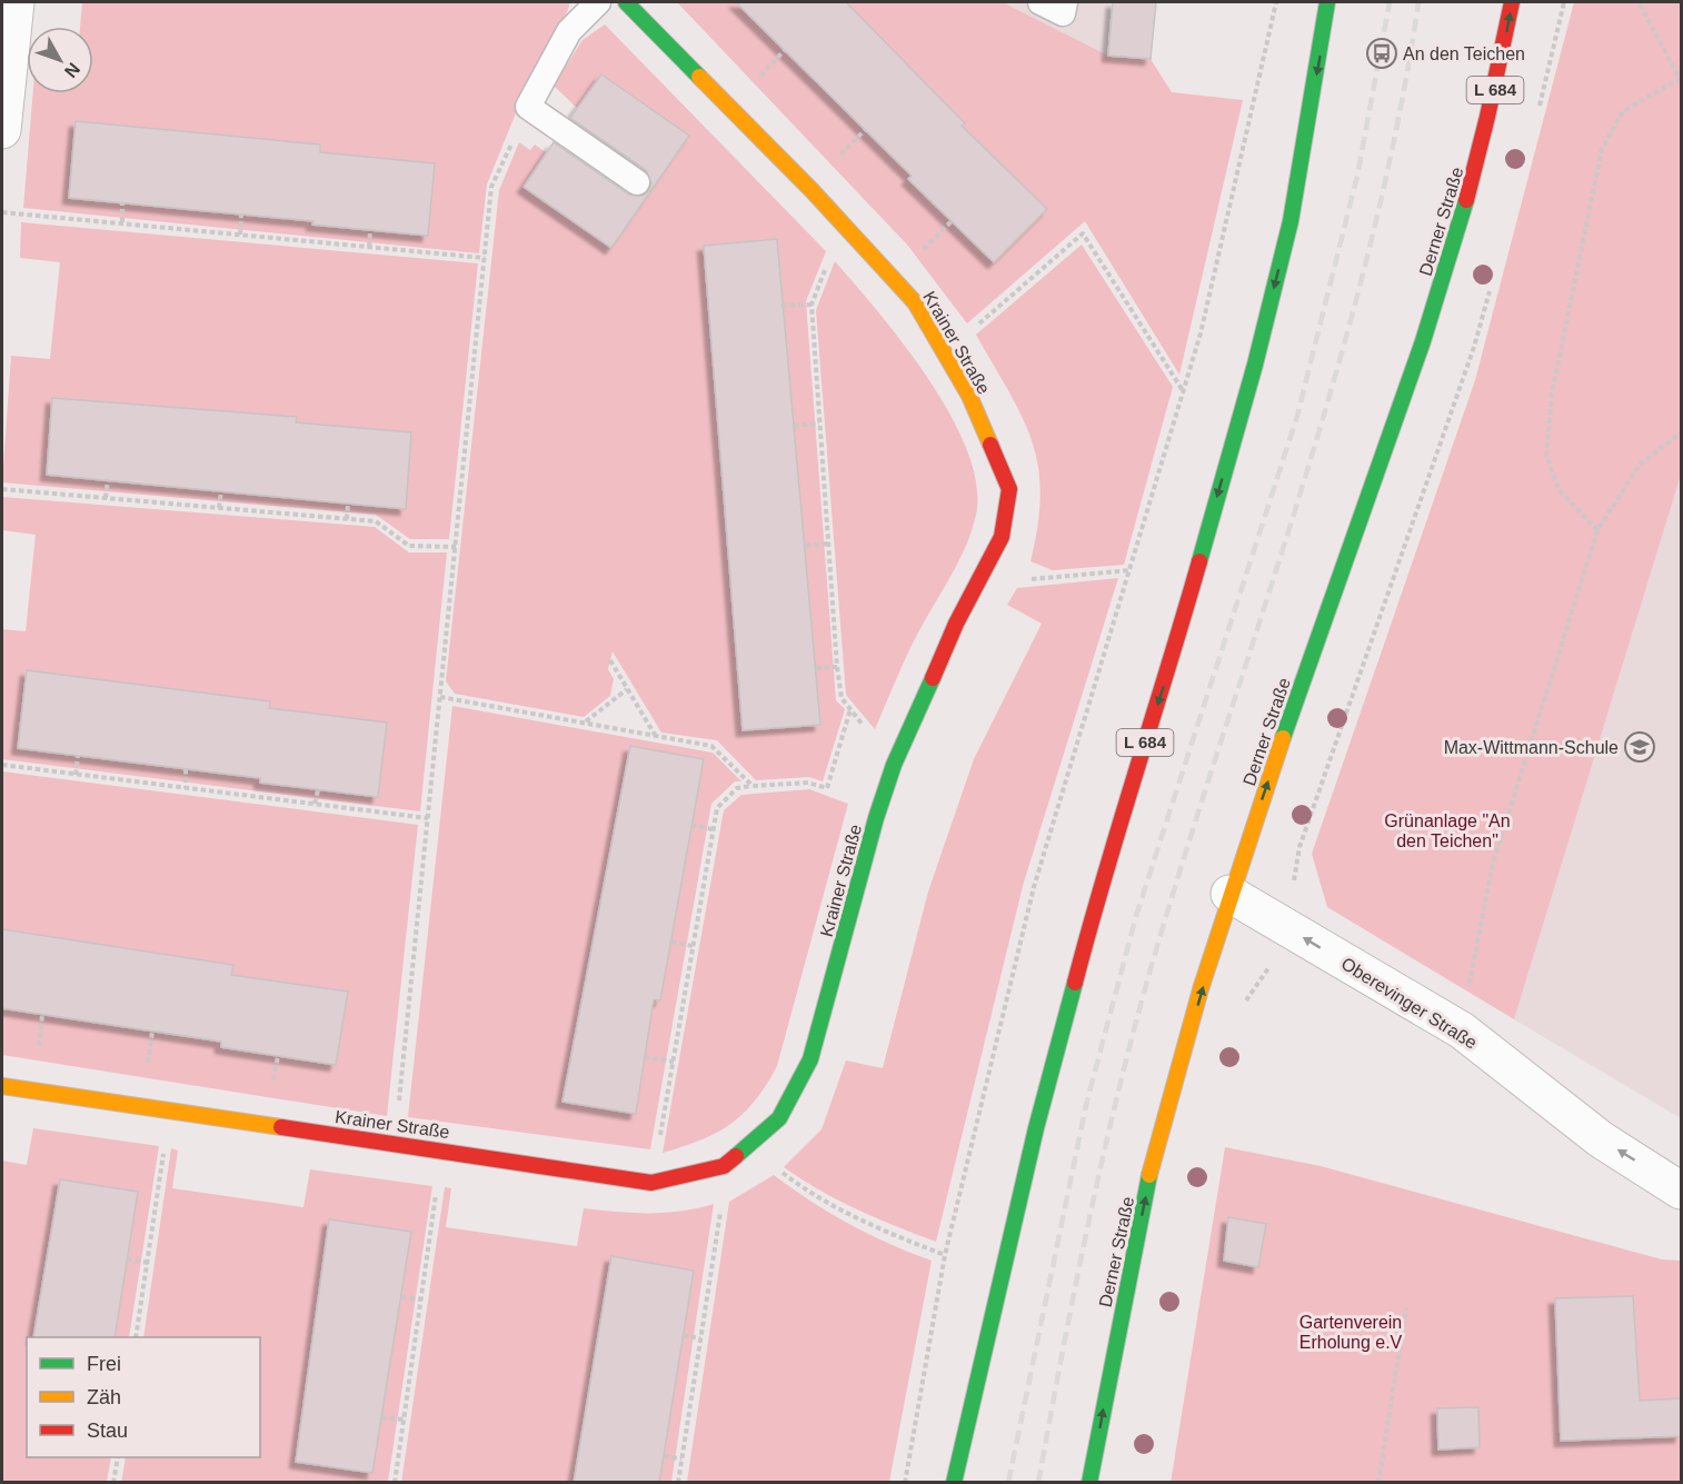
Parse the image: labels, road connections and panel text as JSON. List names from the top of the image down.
{
  "streets": {
    "main road": ["L 684", "Derner Straße", "Krainer Straße"],
    "street": ["Oberevinger Straße"]
  },
  "crossings": [
    ["Derner Straße", "Oberevinger Straße"]
  ],
  "one_way": ["Oberevinger Straße"],
  "parks": ["Grünanlage \"An den Teichen\"", "Gartenverein Erholung e.V"],
  "places": {
    "bus stop": ["An den Teichen"],
    "school or university": ["Max-Wittmann-Schule"]
  },
  "legend": ["Frei", "Zäh", "Stau"],
  "north": "bottom right"
}
